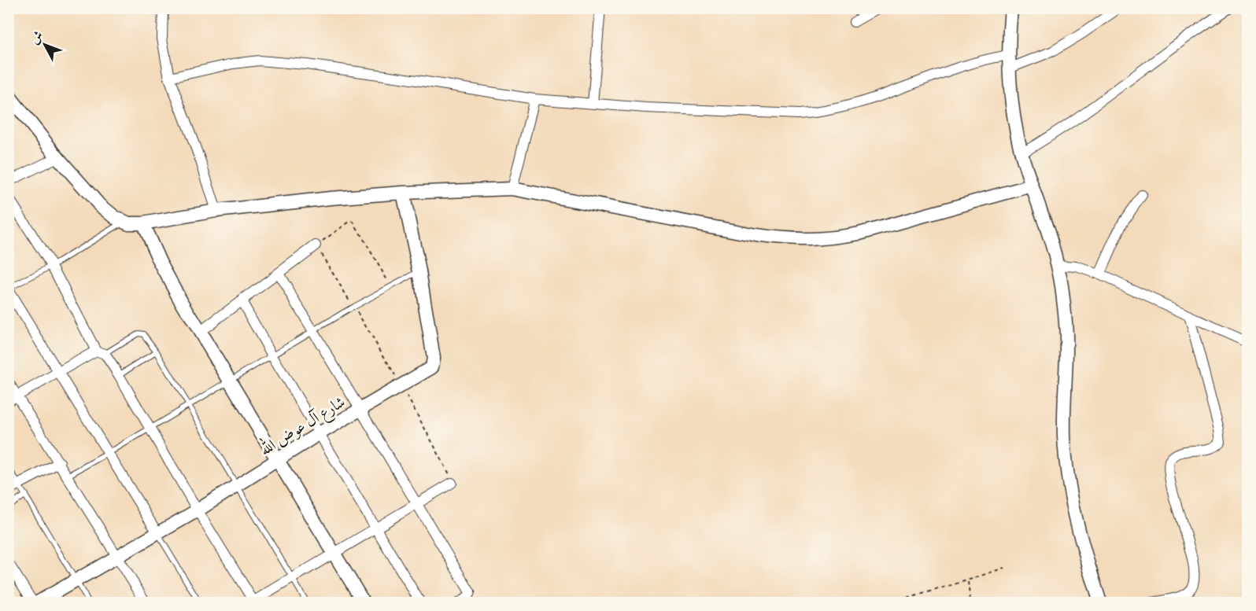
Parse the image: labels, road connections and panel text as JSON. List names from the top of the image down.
{
  "streets": {
    "street": ["شارع آل عوض الله"]
  },
  "north": "top left"
}
